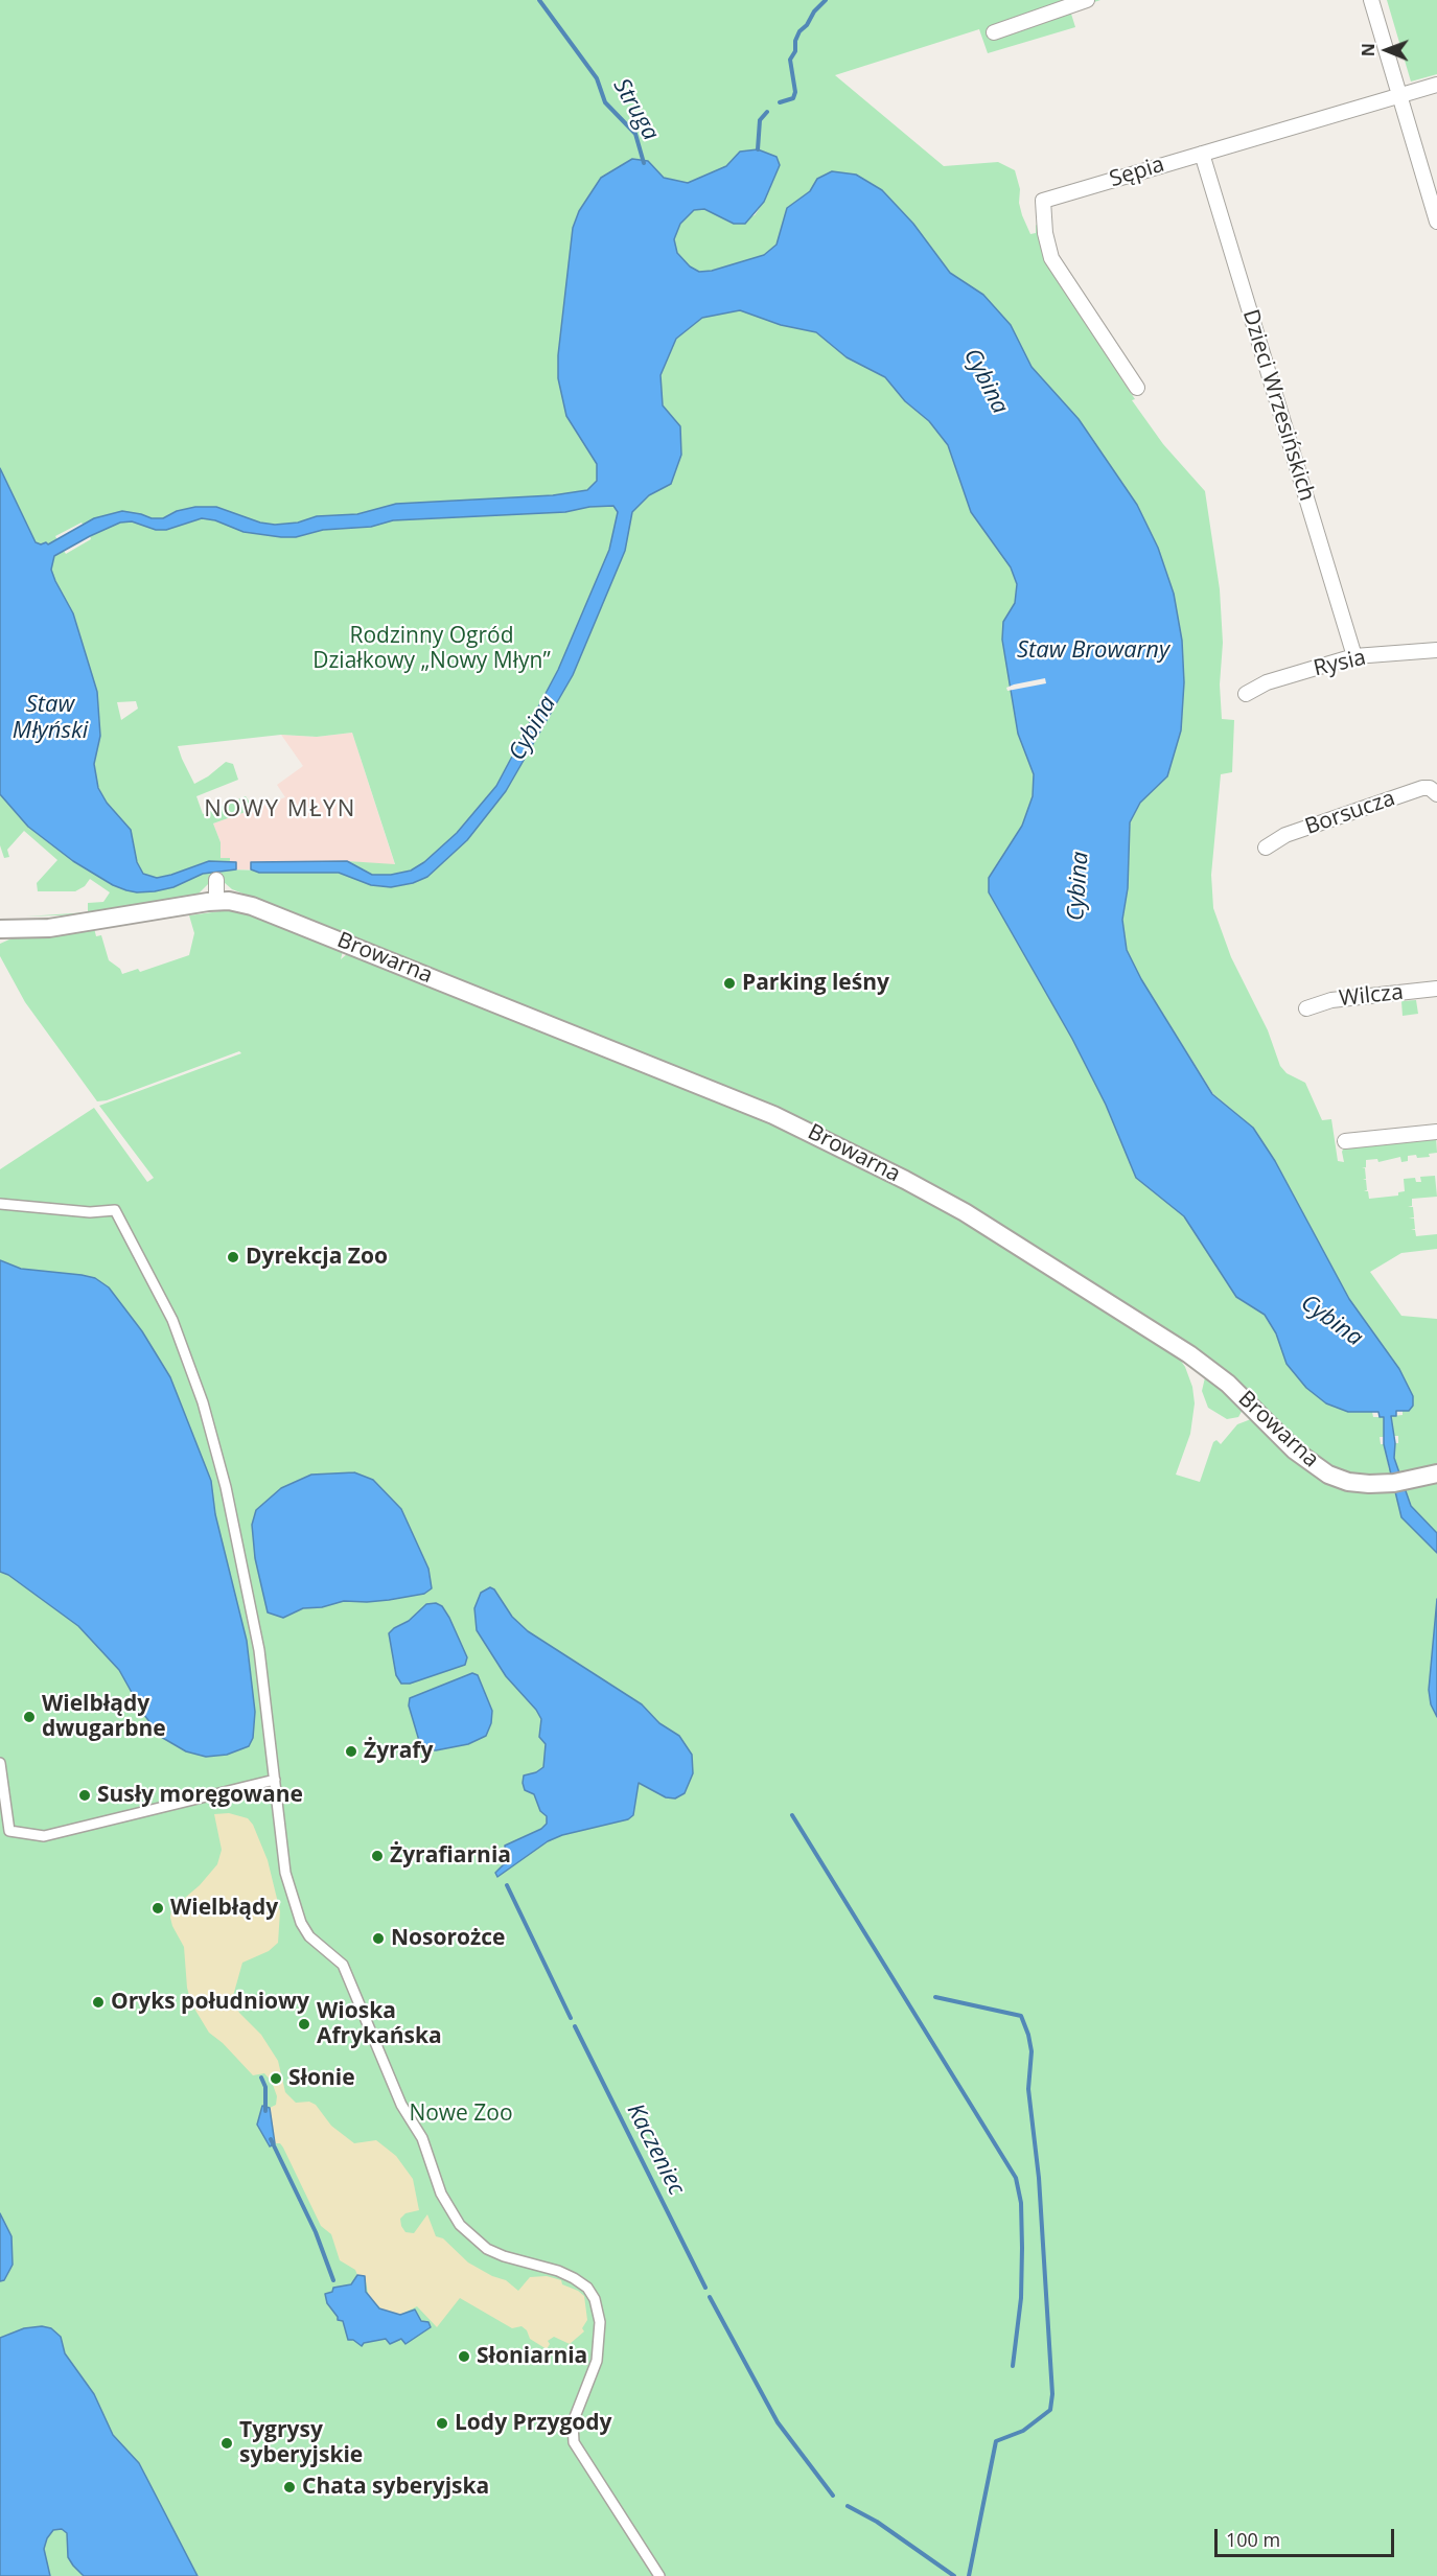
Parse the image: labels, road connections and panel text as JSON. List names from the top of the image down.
{
  "streets": {
    "street": [
      "Sępia",
      "Dzieci Wrzesińskich",
      "Rysia",
      "Borsucza",
      "Browarna",
      "Wilcza"
    ]
  },
  "crossings": [
    ["Sępia", "Dzieci Wrzesińskich"],
    ["Dzieci Wrzesińskich", "Rysia"]
  ],
  "districts": ["NOWY MŁYN"],
  "water": [
    "Struga",
    "Cybina",
    "Staw Browarny",
    "Staw Młyński",
    "Kaczeniec"
  ],
  "parks": ["Rodzinny Ogród Działkowy „Nowy Młyn”", "Nowe Zoo"],
  "places": [
    "Parking leśny",
    "Dyrekcja Zoo",
    "Wielbłądy dwugarbne",
    "Żyrafy",
    "Susły moręgowane",
    "Żyrafiarnia",
    "Wielbłądy",
    "Nosorożce",
    "Oryks południowy",
    "Wioska Afrykańska",
    "Słonie",
    "Słoniarnia",
    "Lody Przygody",
    "Tygrysy syberyjskie",
    "Chata syberyjska"
  ],
  "scale_bar": "100 m",
  "north": "left"
}
